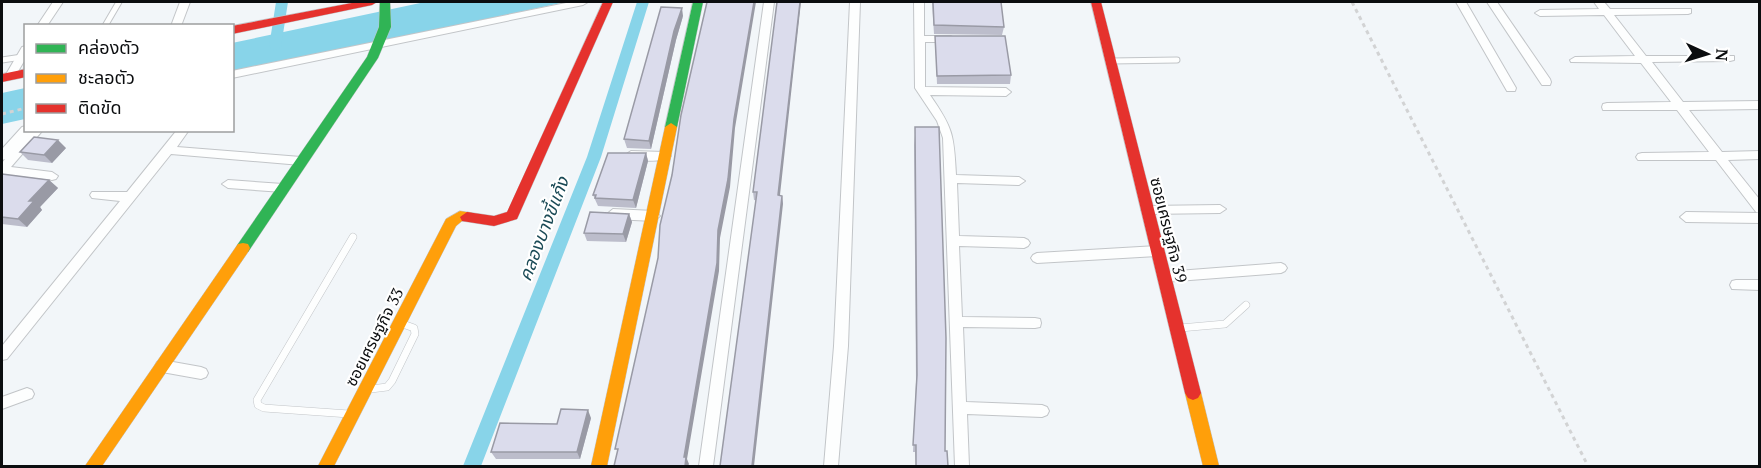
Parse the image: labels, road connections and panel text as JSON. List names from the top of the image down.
{
  "streets": {
    "street": ["ซอยเศรษฐกิจ 39", "ซอยเศรษฐกิจ 33"]
  },
  "water": ["คลองบางขี้แก้ง"],
  "legend": ["คล่องตัว", "ชะลอตัว", "ติดขัด"],
  "north": "right"
}
